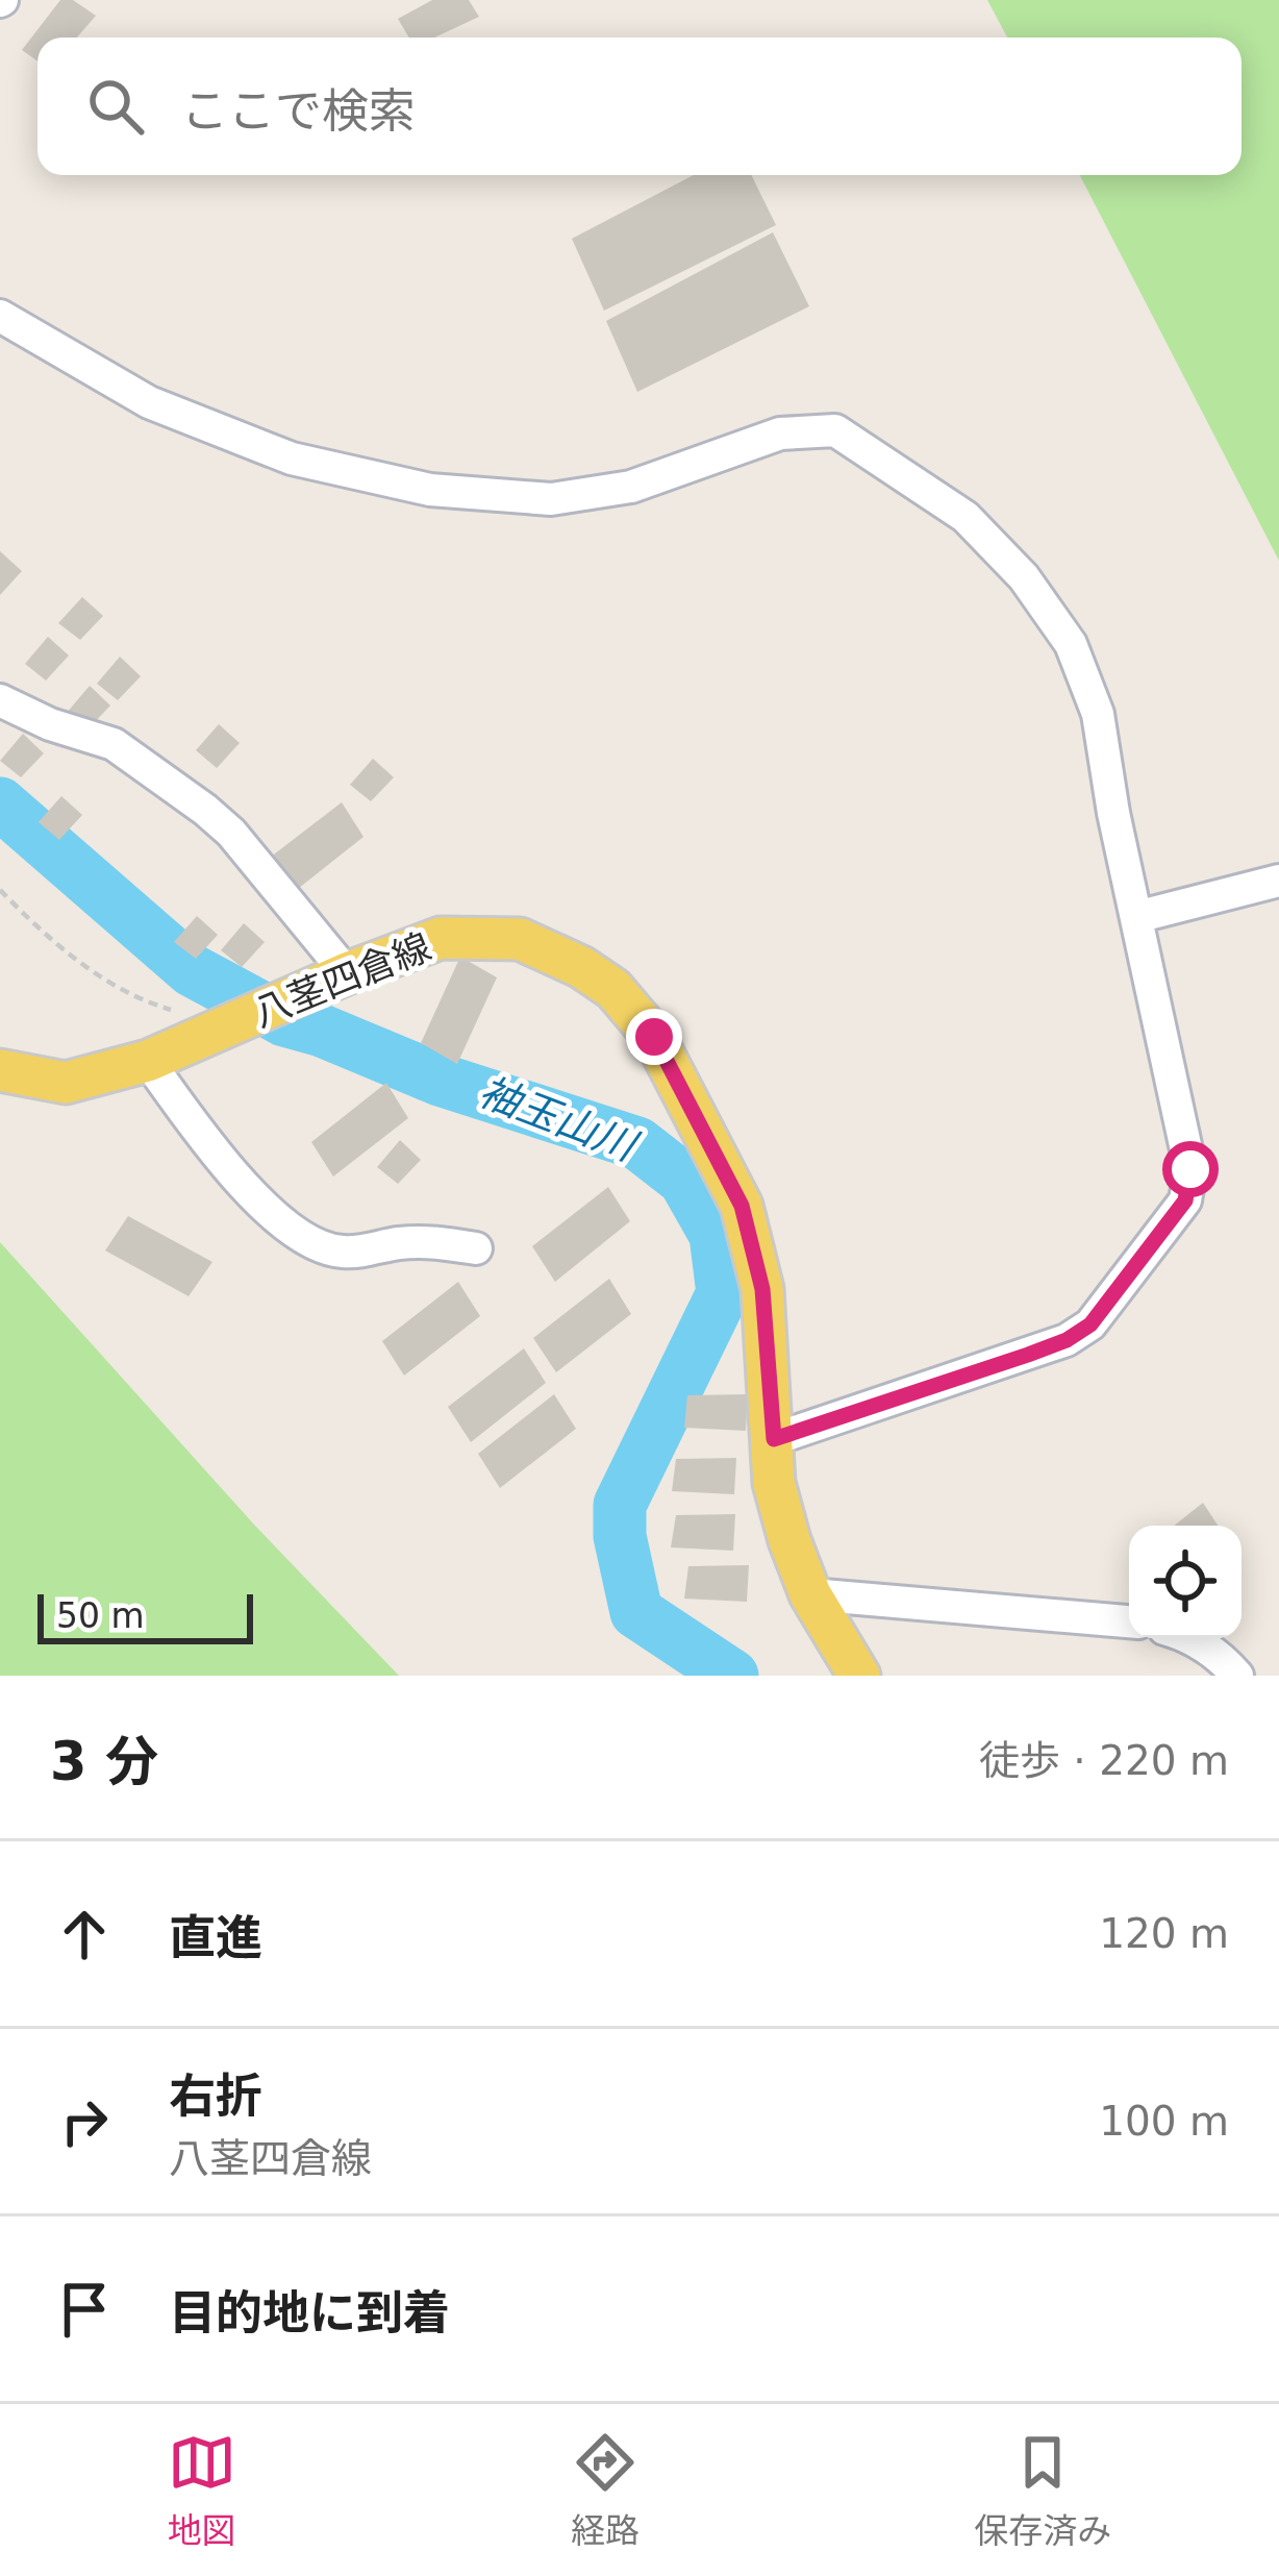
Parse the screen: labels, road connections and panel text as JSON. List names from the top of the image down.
{
  "streets": {
    "main road": ["八茎四倉線"]
  },
  "water": ["袖玉山川"],
  "scale_bar": "50 m",
  "page": {
    "search": "ここで検索",
    "scale": "50 m",
    "heading": ["3 分", "徒歩 · 220 m"],
    "list": [
      ["直進", "120 m"],
      ["右折", "八茎四倉線", "100 m"],
      "目的地に到着"
    ],
    "nav": ["地図", "経路", "保存済み"]
  }
}
